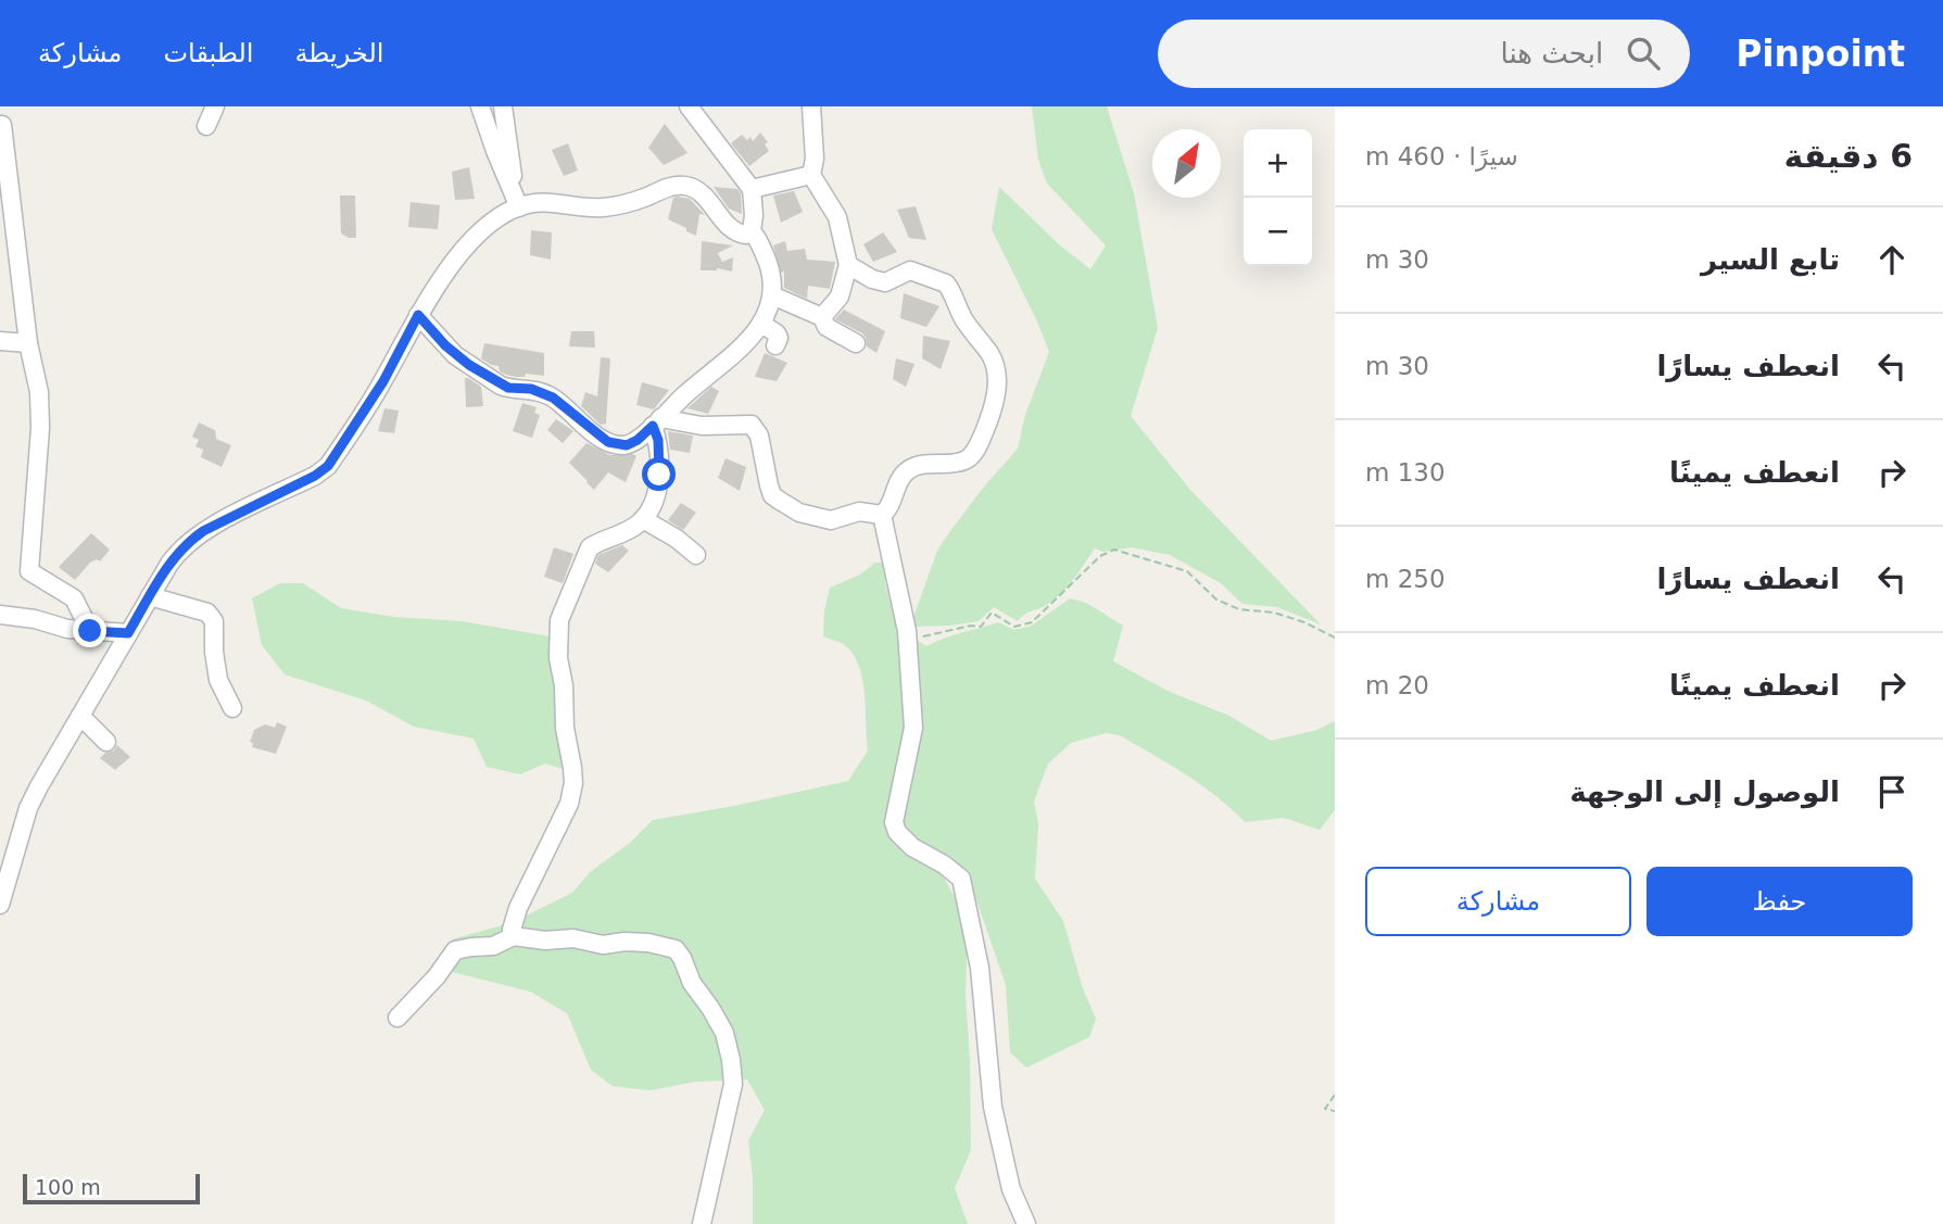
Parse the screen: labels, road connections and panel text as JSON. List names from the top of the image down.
{
  "scale_bar": "100 m",
  "north": "top right",
  "page": {
    "header": "Pinpoint",
    "search": "ابحث هنا",
    "nav": ["الخريطة", "الطبقات", "مشاركة"],
    "heading": ["6 دقيقة", "سيرًا · 460 m"],
    "map_buttons": ["+", "−"],
    "list": [
      ["تابع السير", "30 m"],
      ["انعطف يسارًا", "30 m"],
      ["انعطف يمينًا", "130 m"],
      ["انعطف يسارًا", "250 m"],
      ["انعطف يمينًا", "20 m"],
      "الوصول إلى الوجهة"
    ],
    "buttons": ["حفظ", "مشاركة"],
    "scale": "100 m"
  }
}
